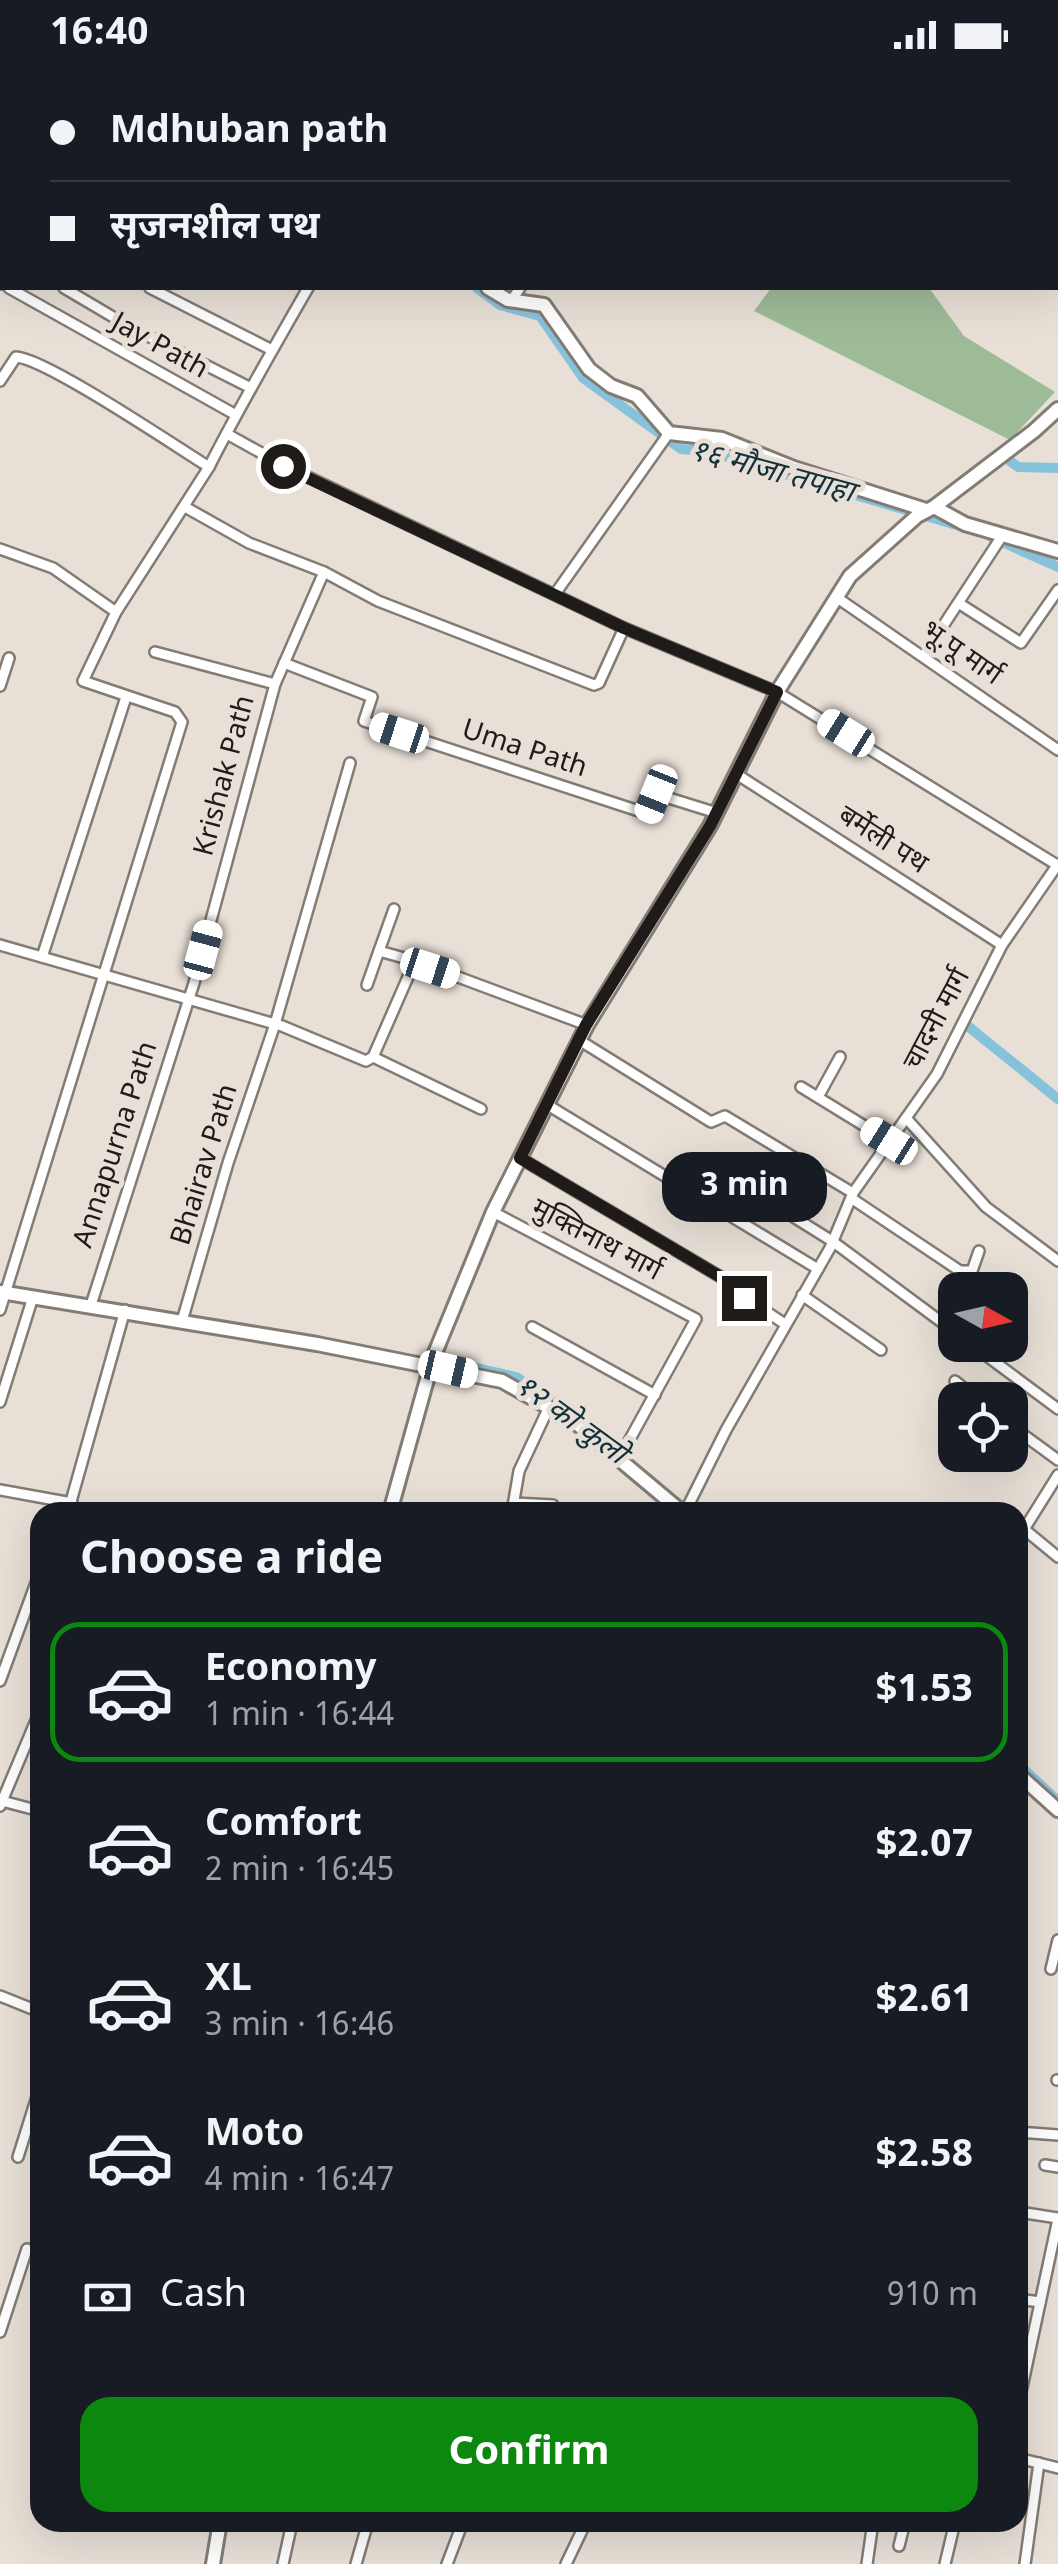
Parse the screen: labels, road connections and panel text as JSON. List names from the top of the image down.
{
  "streets": {
    "street": [
      "Jay Path",
      "भू.पू मार्ग",
      "Uma Path",
      "Krishak Path",
      "बर्मेली पथ",
      "चादनी मार्ग",
      "Annapurna Path",
      "Bhairav Path",
      "मुक्तिनाथ मार्ग"
    ]
  },
  "crossings": [
    ["Uma Path", "Krishak Path"],
    ["Krishak Path", "Annapurna Path"],
    ["बर्मेली पथ", "चादनी मार्ग"]
  ],
  "water": ["१६ मौजा तपाहा", "१२ को कुलो"],
  "north": "right",
  "page": {
    "status": "16:40",
    "banner": ["Mdhuban path", "सृजनशील पथ"],
    "bubble": "3 min",
    "heading": "Choose a ride",
    "list": [
      {
        "name": "Economy",
        "note": "1 min · 16:44",
        "value": "$1.53"
      },
      {
        "name": "Comfort",
        "note": "2 min · 16:45",
        "value": "$2.07"
      },
      {
        "name": "XL",
        "note": "3 min · 16:46",
        "value": "$2.61"
      },
      {
        "name": "Moto",
        "note": "4 min · 16:47",
        "value": "$2.58"
      }
    ],
    "pay": ["Cash", "910 m"],
    "buttons": "Confirm"
  }
}
